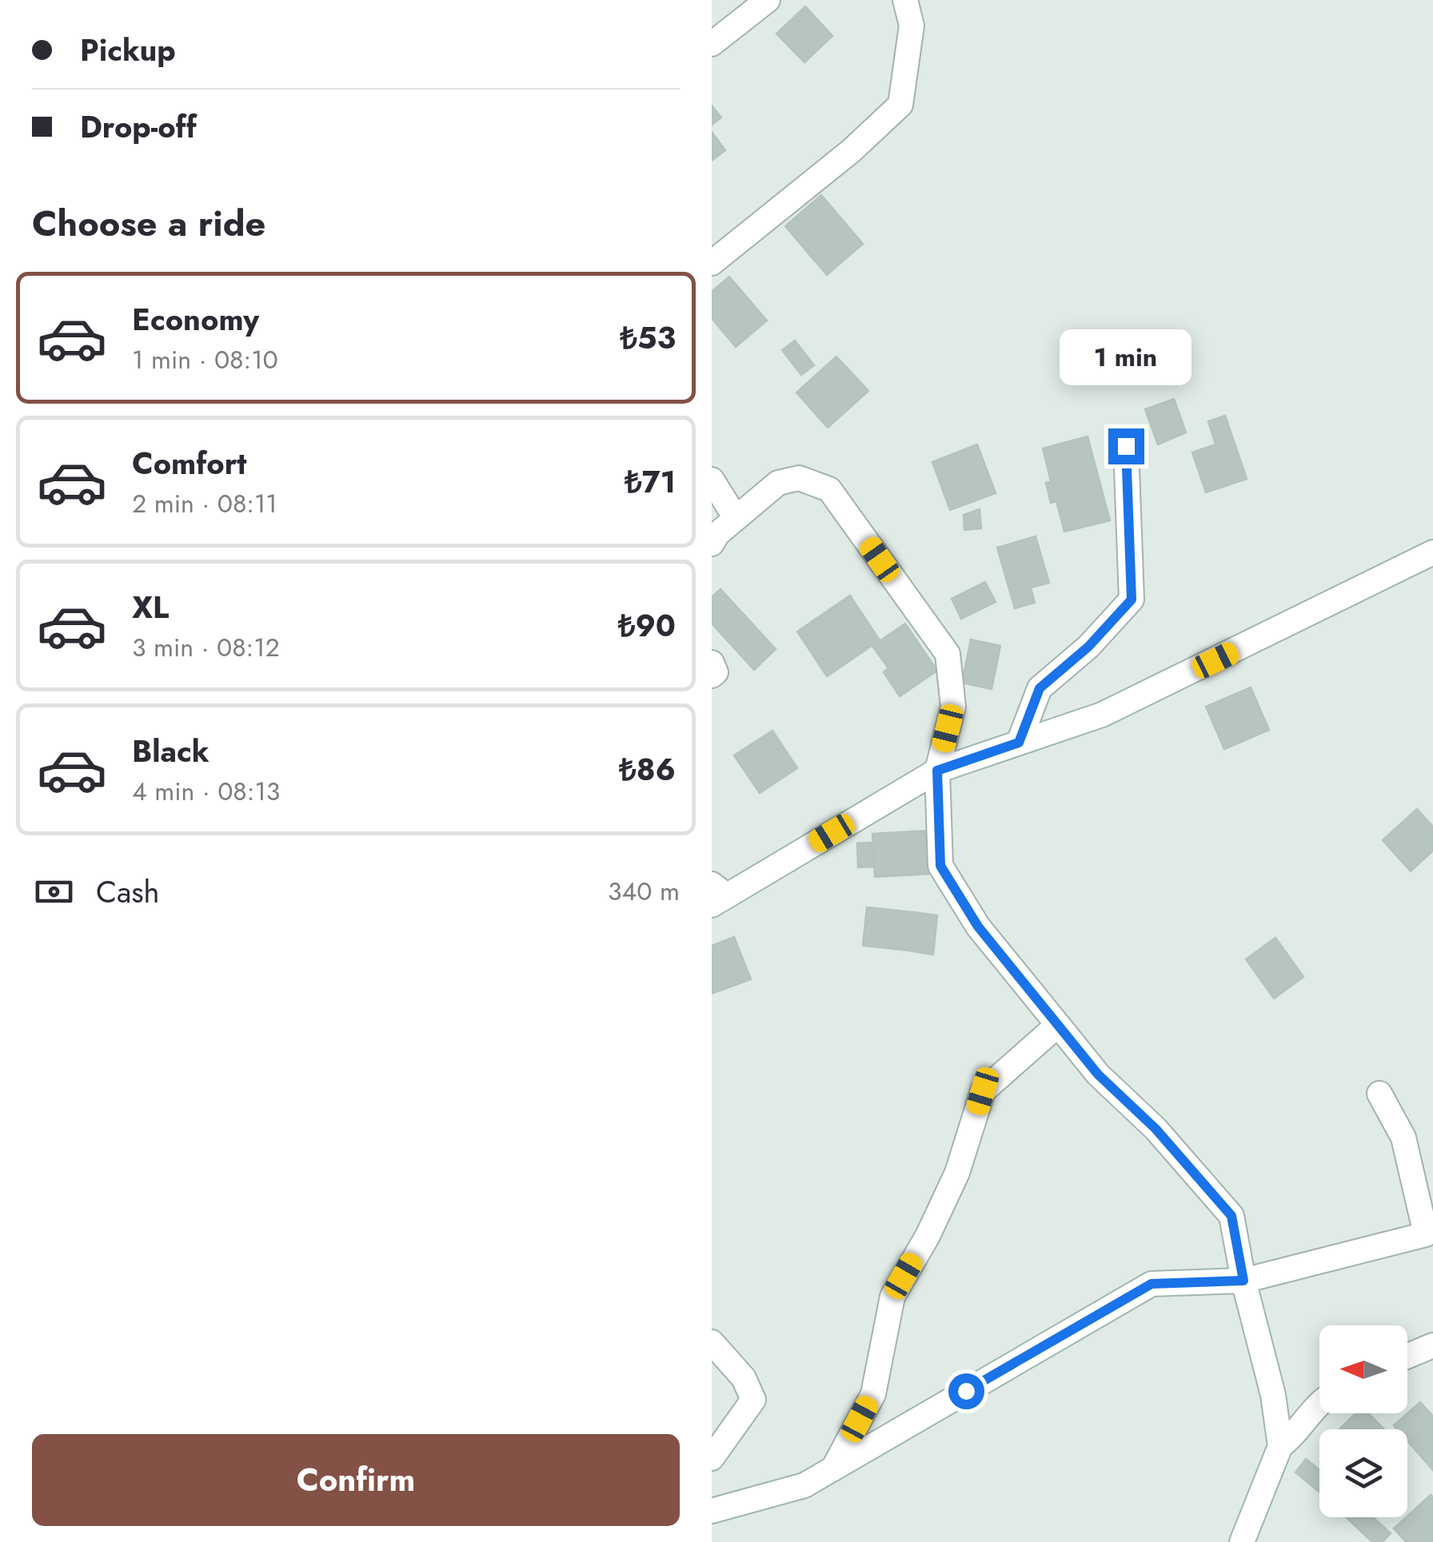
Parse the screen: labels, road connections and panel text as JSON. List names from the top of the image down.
{
  "north": "left",
  "page": {
    "banner": ["Pickup", "Drop-off"],
    "heading": "Choose a ride",
    "list": [
      {
        "name": "Economy",
        "note": "1 min · 08:10",
        "value": "₺53"
      },
      {
        "name": "Comfort",
        "note": "2 min · 08:11",
        "value": "₺71"
      },
      {
        "name": "XL",
        "note": "3 min · 08:12",
        "value": "₺90"
      },
      {
        "name": "Black",
        "note": "4 min · 08:13",
        "value": "₺86"
      }
    ],
    "bubble": "1 min",
    "pay": ["Cash", "340 m"],
    "buttons": "Confirm"
  }
}
